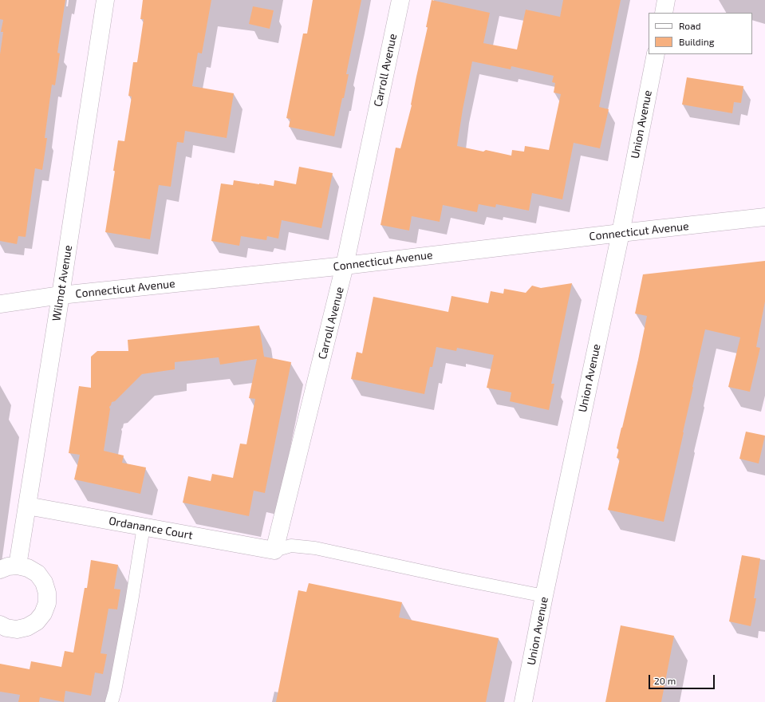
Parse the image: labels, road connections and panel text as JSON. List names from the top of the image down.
{
  "streets": {
    "street": [
      "Carroll Avenue",
      "Union Avenue",
      "Connecticut Avenue",
      "Wilmot Avenue",
      "Ordanance Court"
    ]
  },
  "crossings": [
    ["Carroll Avenue", "Connecticut Avenue"],
    ["Carroll Avenue", "Ordanance Court"],
    ["Union Avenue", "Connecticut Avenue"],
    ["Connecticut Avenue", "Wilmot Avenue"],
    ["Wilmot Avenue", "Ordanance Court"]
  ],
  "legend": ["Road", "Building"],
  "scale_bar": "20 m"
}
